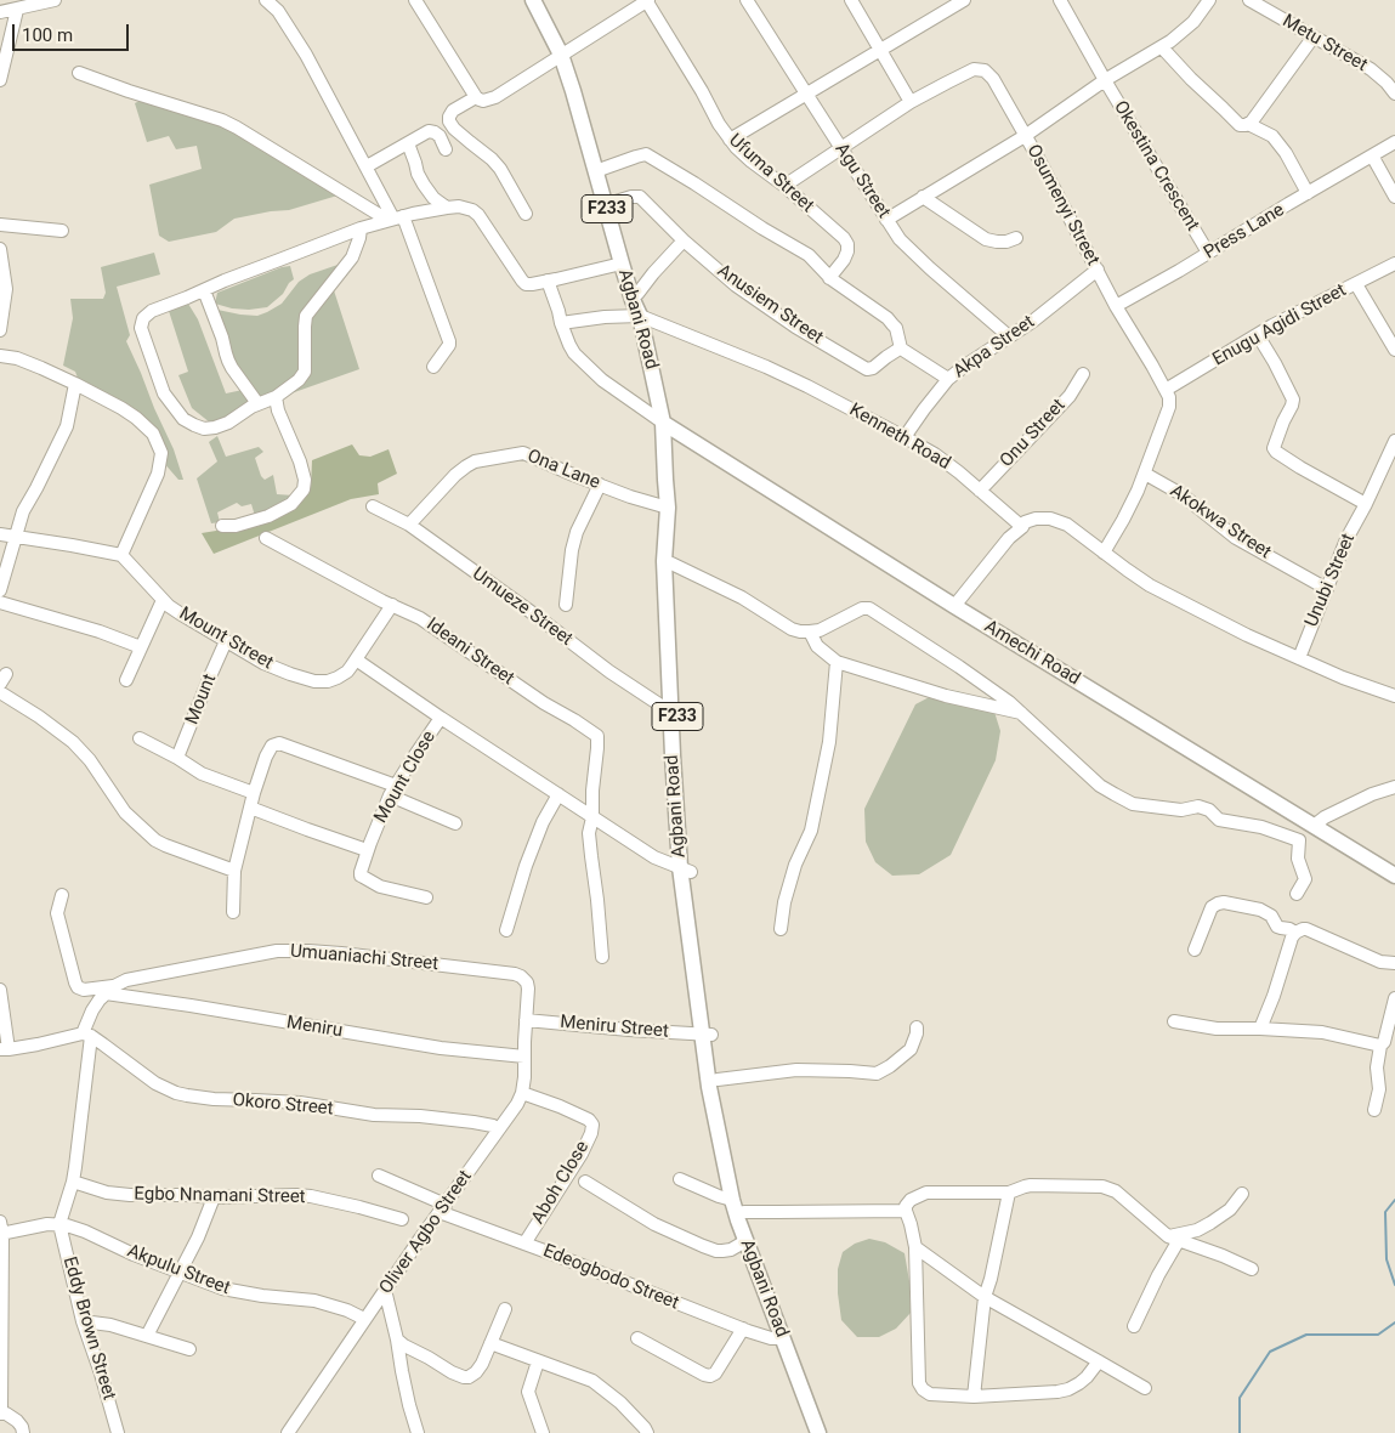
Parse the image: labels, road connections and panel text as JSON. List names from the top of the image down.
{
  "streets": {
    "main road": ["F233", "Agbani Road", "Amechi Road"],
    "street": [
      "Metu Street",
      "Okestina Crescent",
      "Ufuma Street",
      "Agu Street",
      "Osumenyi Street",
      "Press Lane",
      "Anusiem Street",
      "Enugu Agidi Street",
      "Akpa Street",
      "Onu Street",
      "Kenneth Road",
      "Ona Lane",
      "Akokwa Street",
      "Unubi Street",
      "Umueze Street",
      "Mount Street",
      "Ideani Street",
      "Mount",
      "Mount Close",
      "Umuaniachi Street",
      "Meniru",
      "Meniru Street",
      "Okoro Street",
      "Aboh Close",
      "Egbo Nnamani Street",
      "Oliver Agbo Street",
      "Akpulu Street",
      "Edeogbodo Street",
      "Eddy Brown Street"
    ]
  },
  "crossings": [
    ["Okestina Crescent", "Press Lane"],
    ["Ufuma Street", "Osumenyi Street"],
    ["Agu Street", "Osumenyi Street"],
    ["Agu Street", "Akpa Street"],
    ["Osumenyi Street", "Press Lane"],
    ["Osumenyi Street", "Enugu Agidi Street"],
    ["Osumenyi Street", "Akpa Street"],
    ["Anusiem Street", "Agbani Road"],
    ["Agbani Road", "Kenneth Road"],
    ["Agbani Road", "Ona Lane"],
    ["Agbani Road", "Umueze Street"],
    ["Agbani Road", "Amechi Road"],
    ["Agbani Road", "Meniru Street"],
    ["Agbani Road", "Edeogbodo Street"],
    ["Akpa Street", "Kenneth Road"],
    ["Onu Street", "Kenneth Road"],
    ["Ona Lane", "Umueze Street"],
    ["Akokwa Street", "Unubi Street"],
    ["Mount Street", "Ideani Street"],
    ["Mount Street", "Mount"],
    ["Umuaniachi Street", "Meniru"],
    ["Umuaniachi Street", "Meniru Street"],
    ["Umuaniachi Street", "Oliver Agbo Street"],
    ["Meniru", "Oliver Agbo Street"],
    ["Meniru Street", "Oliver Agbo Street"],
    ["Okoro Street", "Oliver Agbo Street"],
    ["Aboh Close", "Oliver Agbo Street"],
    ["Aboh Close", "Edeogbodo Street"],
    ["Oliver Agbo Street", "Akpulu Street"],
    ["Oliver Agbo Street", "Edeogbodo Street"],
    ["Akpulu Street", "Eddy Brown Street"]
  ],
  "scale_bar": "100 m"
}
